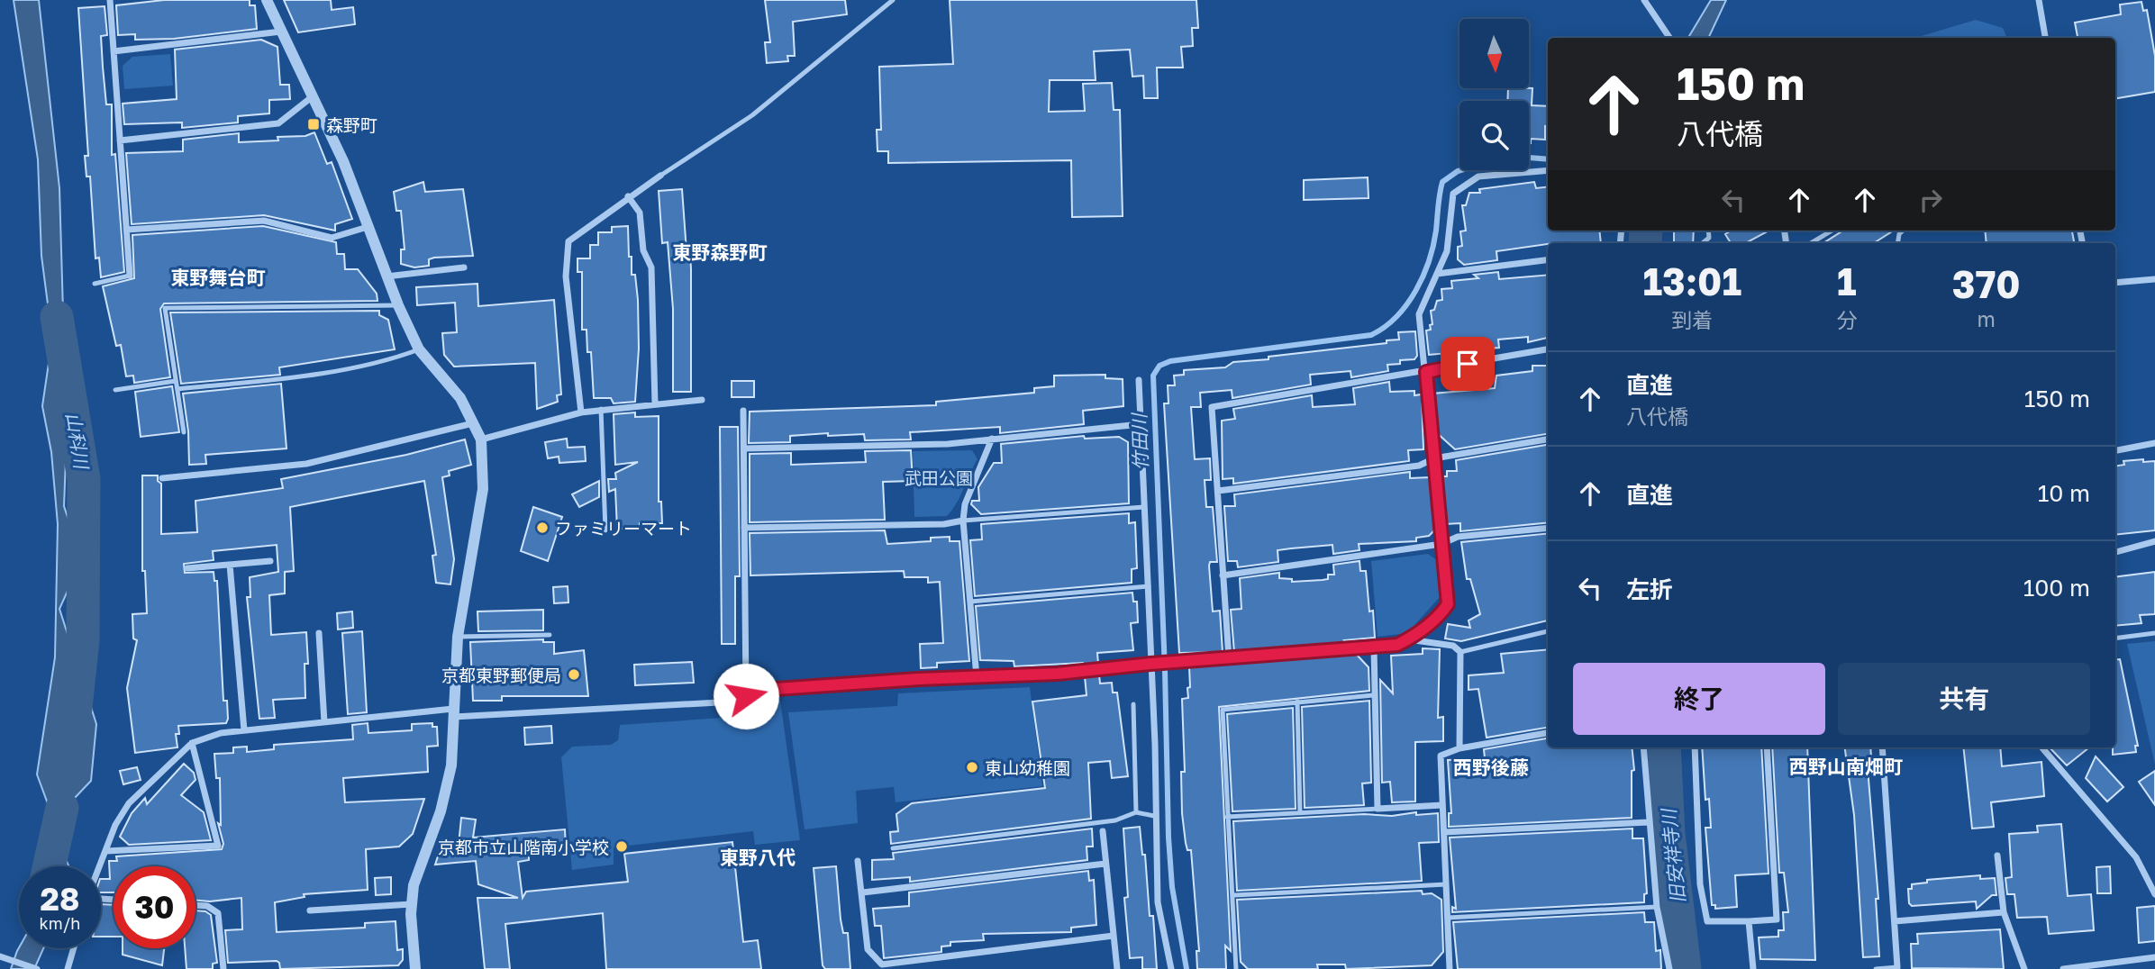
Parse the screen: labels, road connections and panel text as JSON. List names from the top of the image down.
{
  "districts": [
    "東野森野町",
    "東野舞台町",
    "西野山南畑町",
    "西野後藤",
    "東野八代"
  ],
  "water": ["山科川", "竹田川", "旧安祥寺川"],
  "parks": ["武田公園"],
  "places": {
    "transit": ["森野町"],
    "other": [
      "ファミリーマート",
      "京都東野郵便局",
      "東山幼稚園",
      "京都市立山階南小学校"
    ]
  },
  "north": "bottom",
  "page": {
    "turn": ["150 m", "八代橋"],
    "eta": [
      "13:01",
      "到着",
      "1",
      "分",
      "370",
      "m"
    ],
    "list": [
      {
        "name": "直進",
        "note": "八代橋",
        "value": "150 m"
      },
      {
        "name": "直進",
        "value": "10 m"
      },
      {
        "name": "左折",
        "value": "100 m"
      }
    ],
    "buttons": ["終了", "共有"],
    "speed": "28 km/h",
    "limit": "30"
  }
}
